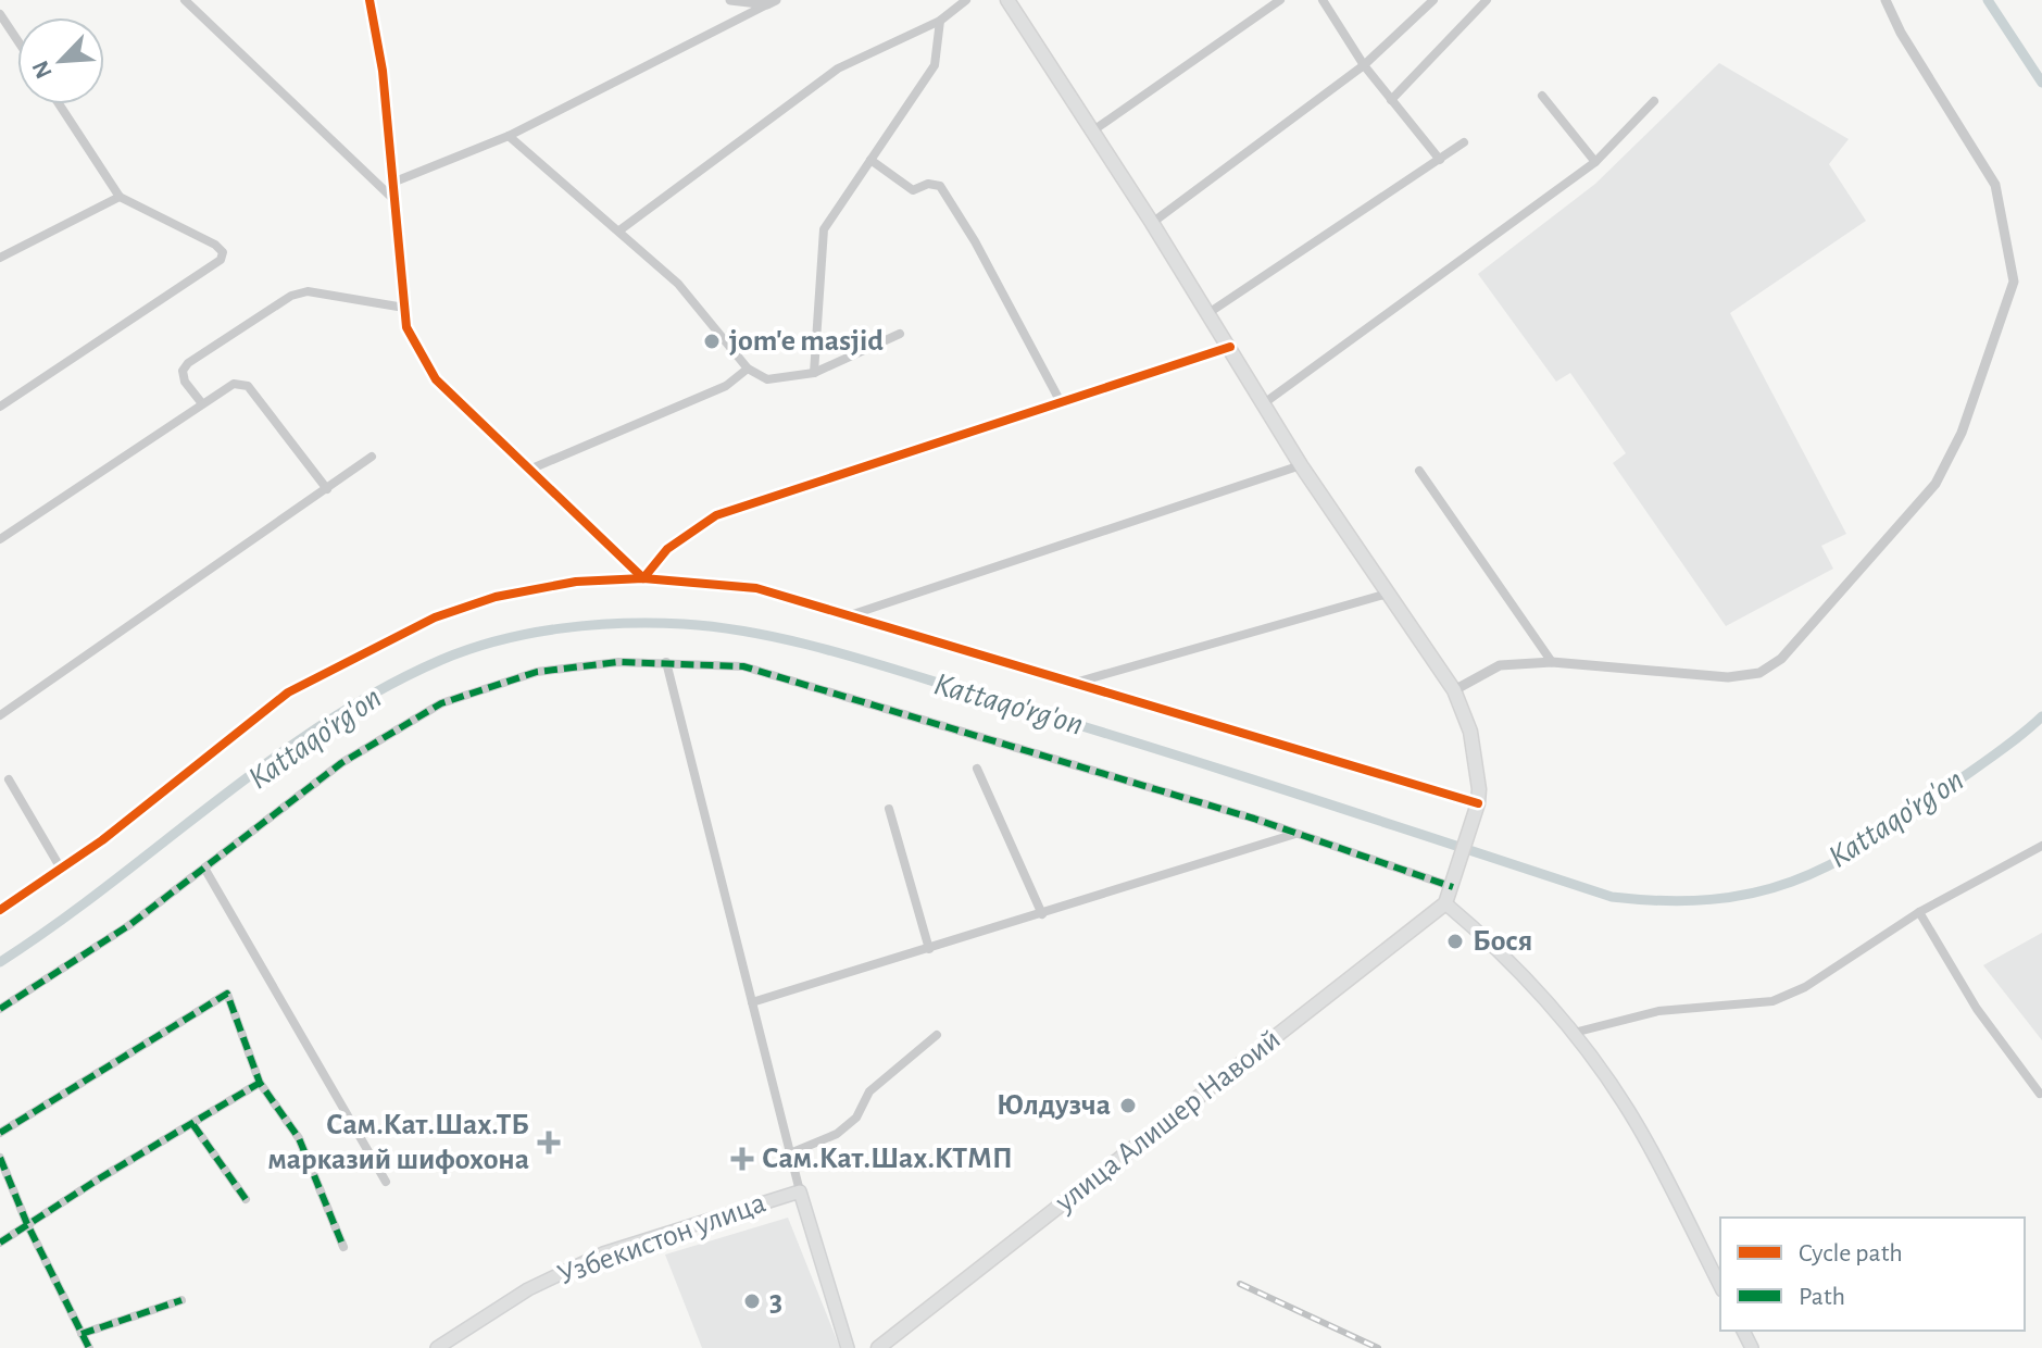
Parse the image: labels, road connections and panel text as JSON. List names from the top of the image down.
{
  "streets": {
    "main road": ["улица Алишер Навоий", "Узбекистон улица"]
  },
  "water": ["Kattaqo'rg'on"],
  "places": {
    "other": [
      "jom'e masjid",
      "Бося",
      "Юлдузча",
      "3"
    ],
    "health": ["Сам.Кат.Шах.ТБ марказий шифохона", "Сам.Кат.Шах.КТМП"]
  },
  "legend": ["Cycle path", "Path"],
  "north": "bottom left"
}
